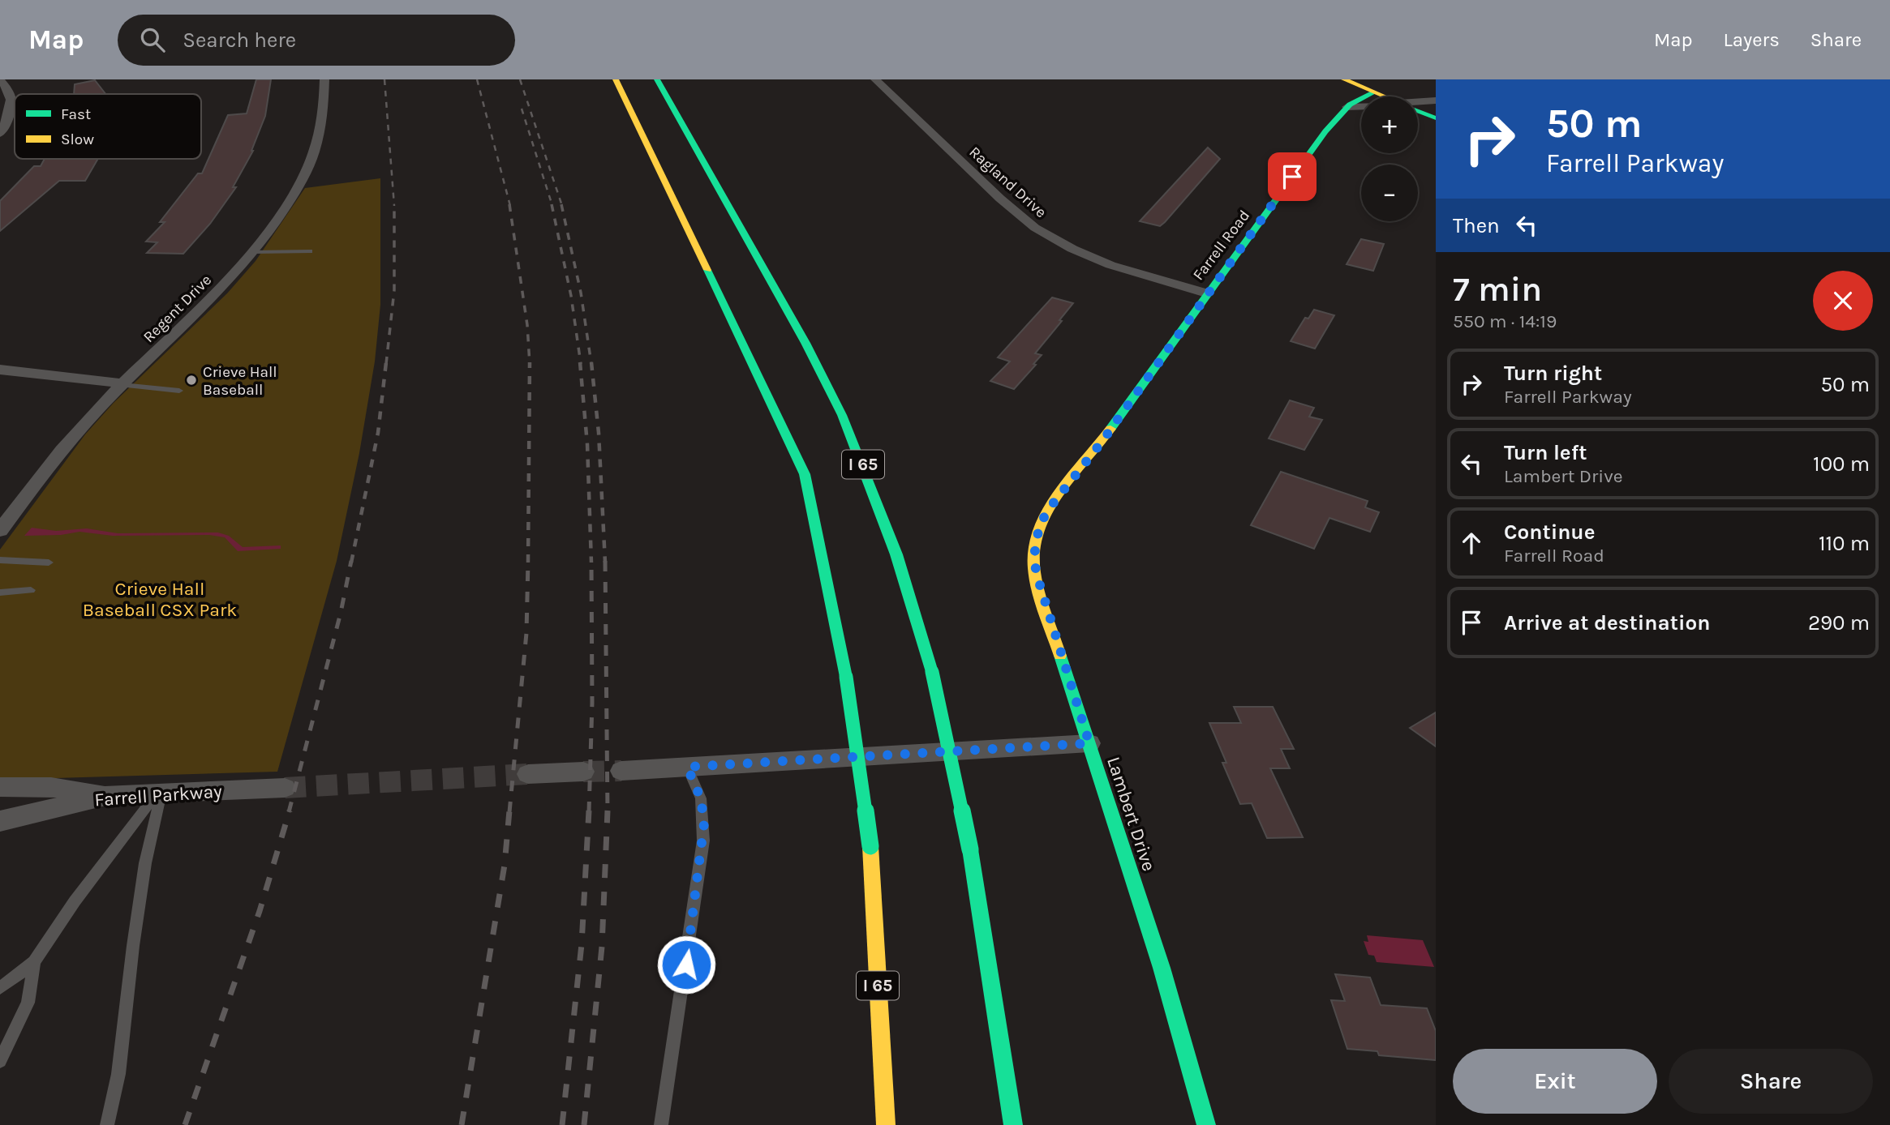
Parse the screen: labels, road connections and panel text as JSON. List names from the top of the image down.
{
  "streets": {
    "main road": ["Farrell Road", "I 65", "Lambert Drive"],
    "street": ["Ragland Drive", "Regent Drive", "Farrell Parkway"]
  },
  "crossings": [
    ["Ragland Drive", "Farrell Road"],
    ["Farrell Road", "Lambert Drive"]
  ],
  "parks": ["Crieve Hall Baseball CSX Park"],
  "places": ["Crieve Hall Baseball"],
  "legend": ["Fast", "Slow"],
  "page": {
    "header": "Map",
    "search": "Search here",
    "nav": ["Map", "Layers", "Share"],
    "turn": ["50 m", "Farrell Parkway"],
    "map_buttons": ["+", "−"],
    "then": "Then",
    "heading": ["7 min", "550 m · 14:19"],
    "list": [
      {
        "name": "Turn right",
        "note": "Farrell Parkway",
        "value": "50 m"
      },
      {
        "name": "Turn left",
        "note": "Lambert Drive",
        "value": "100 m"
      },
      {
        "name": "Continue",
        "note": "Farrell Road",
        "value": "110 m"
      },
      {
        "name": "Arrive at destination",
        "value": "290 m"
      }
    ],
    "buttons": ["Exit", "Share"]
  }
}
